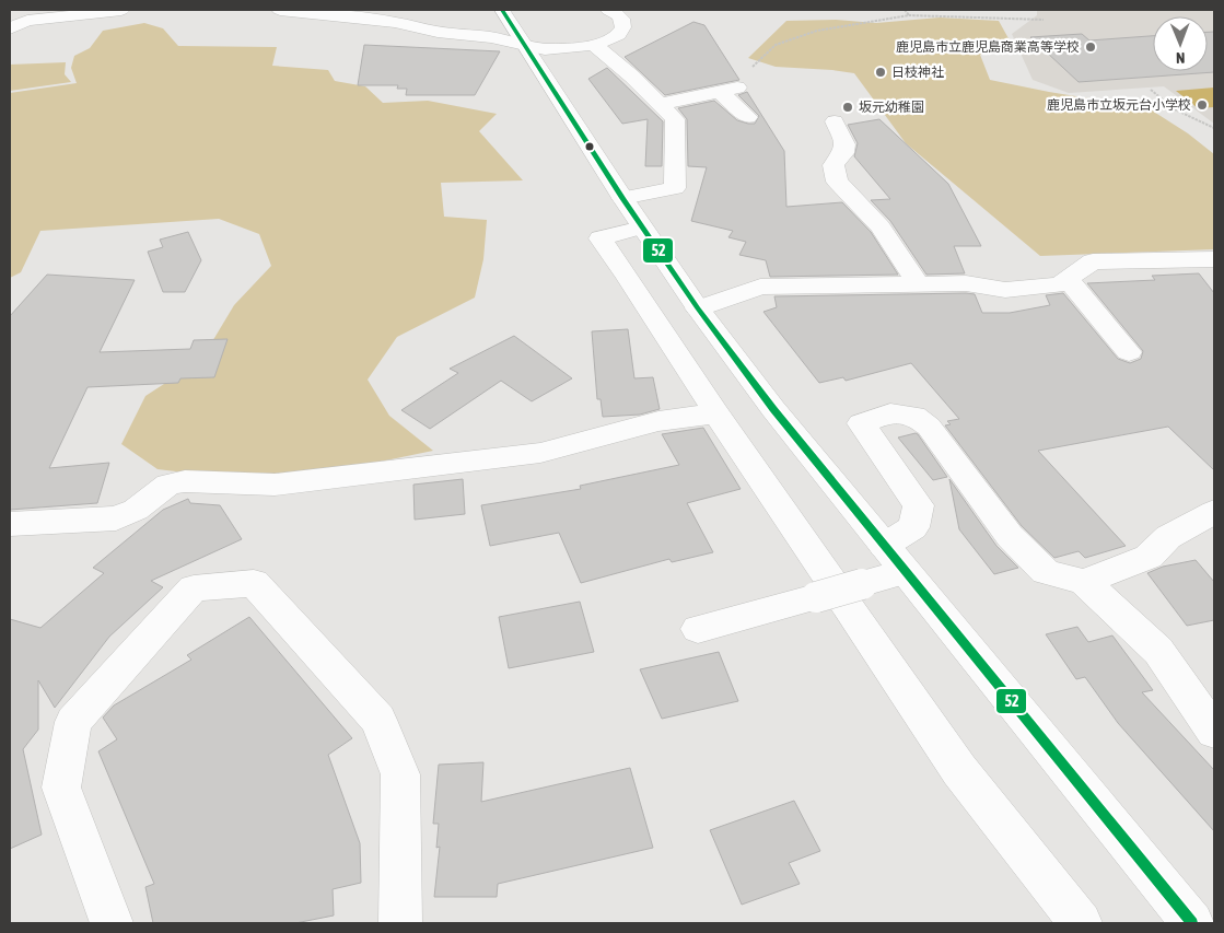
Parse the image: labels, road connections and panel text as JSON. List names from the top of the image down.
{
  "places": [
    "鹿児島市立鹿児島商業高等学校",
    "日枝神社",
    "鹿児島市立坂元台小学校",
    "坂元幼稚園"
  ],
  "lines": ["transit line 52"],
  "north": "bottom"
}
